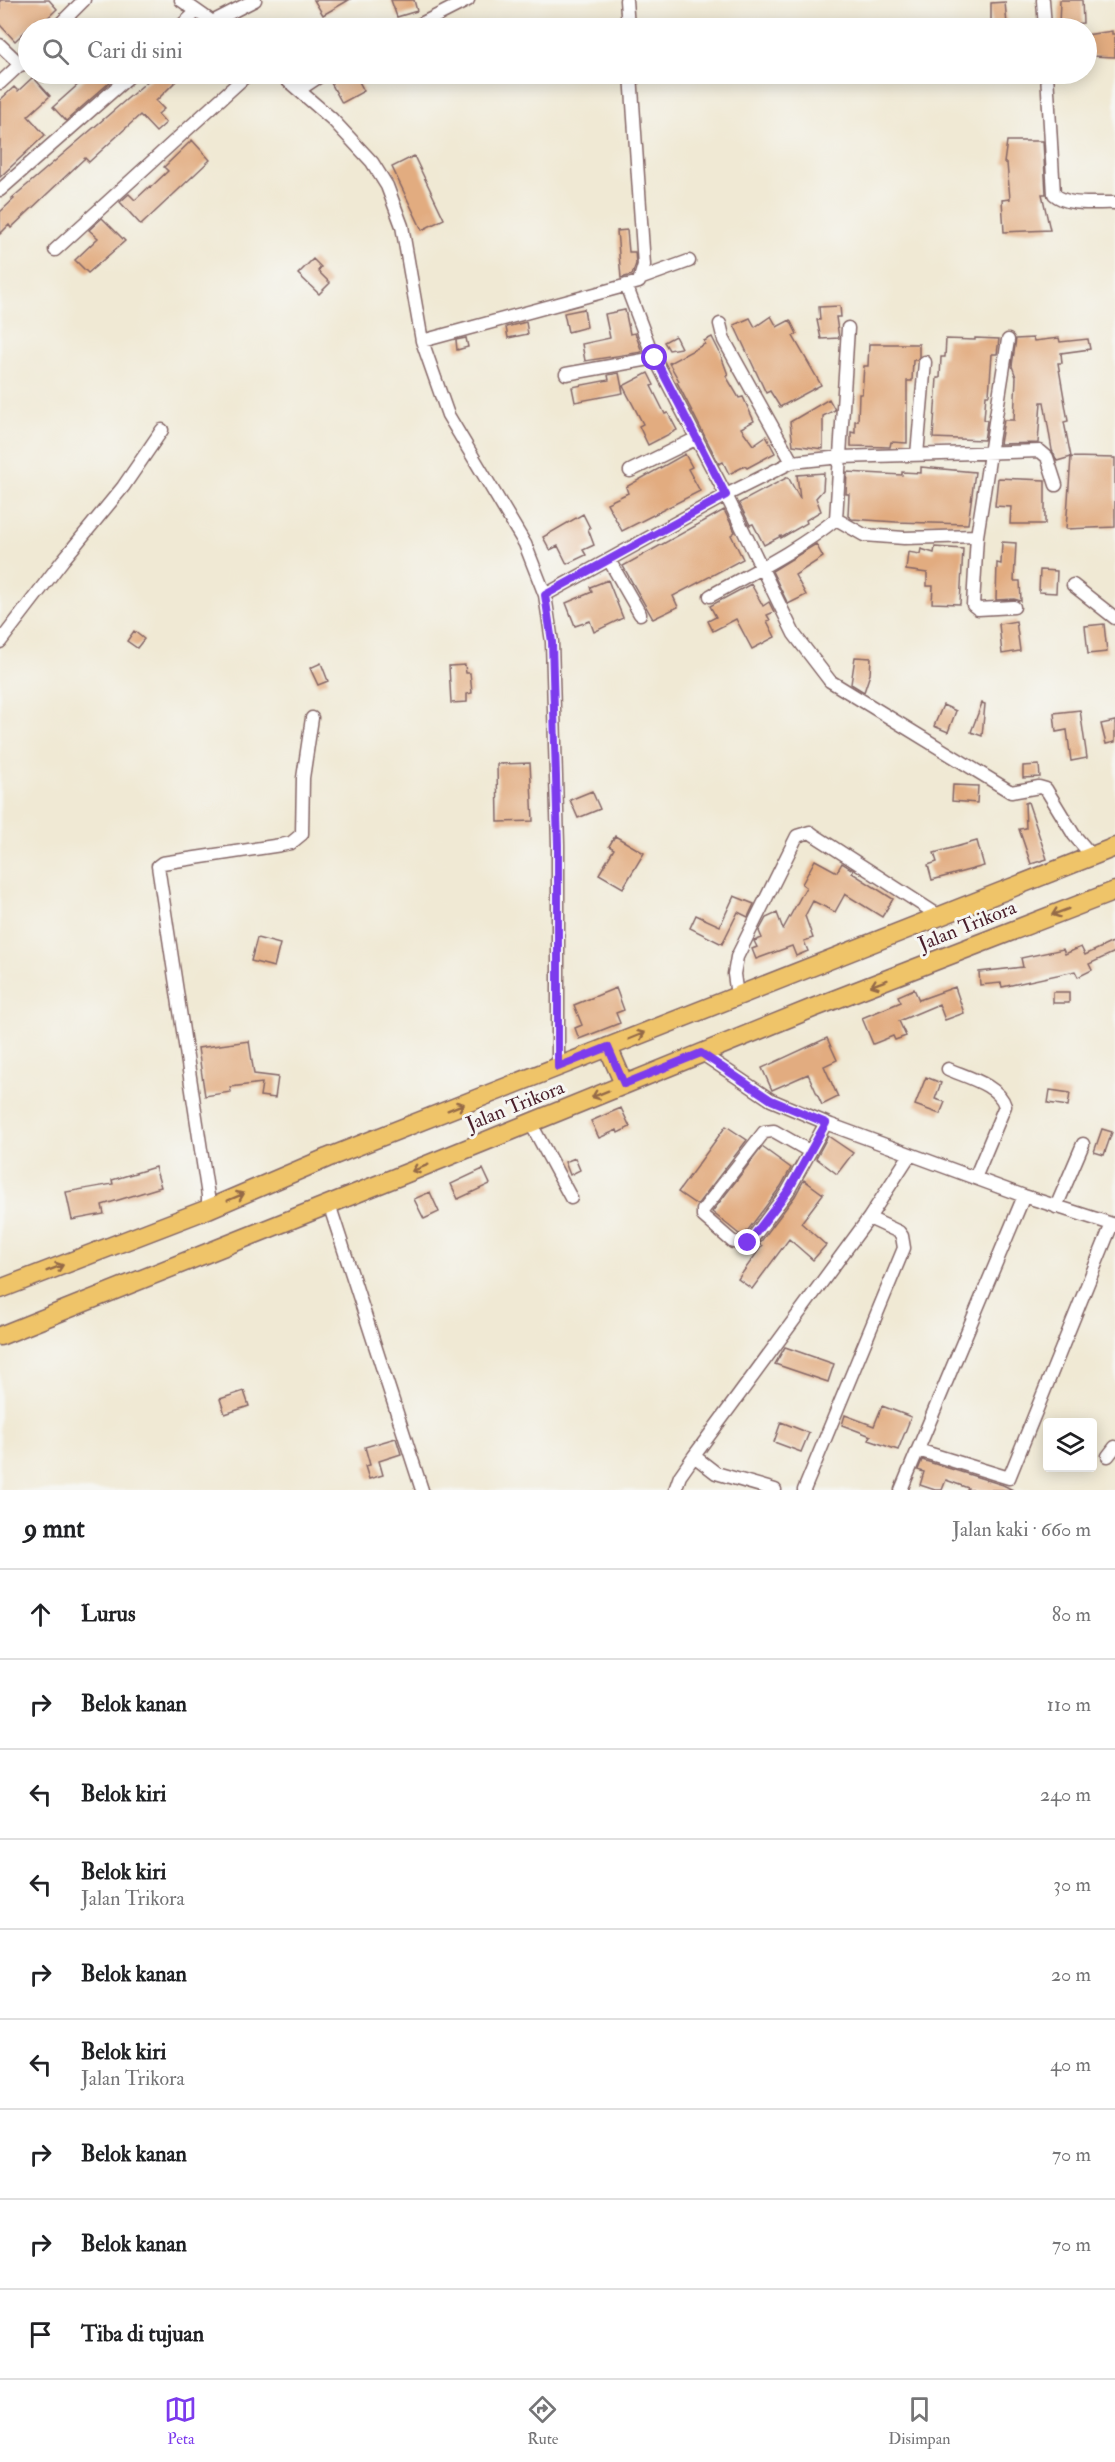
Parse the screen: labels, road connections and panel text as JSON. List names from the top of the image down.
{
  "streets": {
    "main road": ["Jalan Trikora"]
  },
  "page": {
    "search": "Cari di sini",
    "heading": ["9 mnt", "Jalan kaki · 660 m"],
    "list": [
      ["Lurus", "80 m"],
      ["Belok kanan", "110 m"],
      ["Belok kiri", "240 m"],
      ["Belok kiri", "Jalan Trikora", "30 m"],
      ["Belok kanan", "20 m"],
      ["Belok kiri", "Jalan Trikora", "40 m"],
      ["Belok kanan", "70 m"],
      ["Belok kanan", "70 m"],
      "Tiba di tujuan"
    ],
    "nav": ["Peta", "Rute", "Disimpan"]
  }
}
